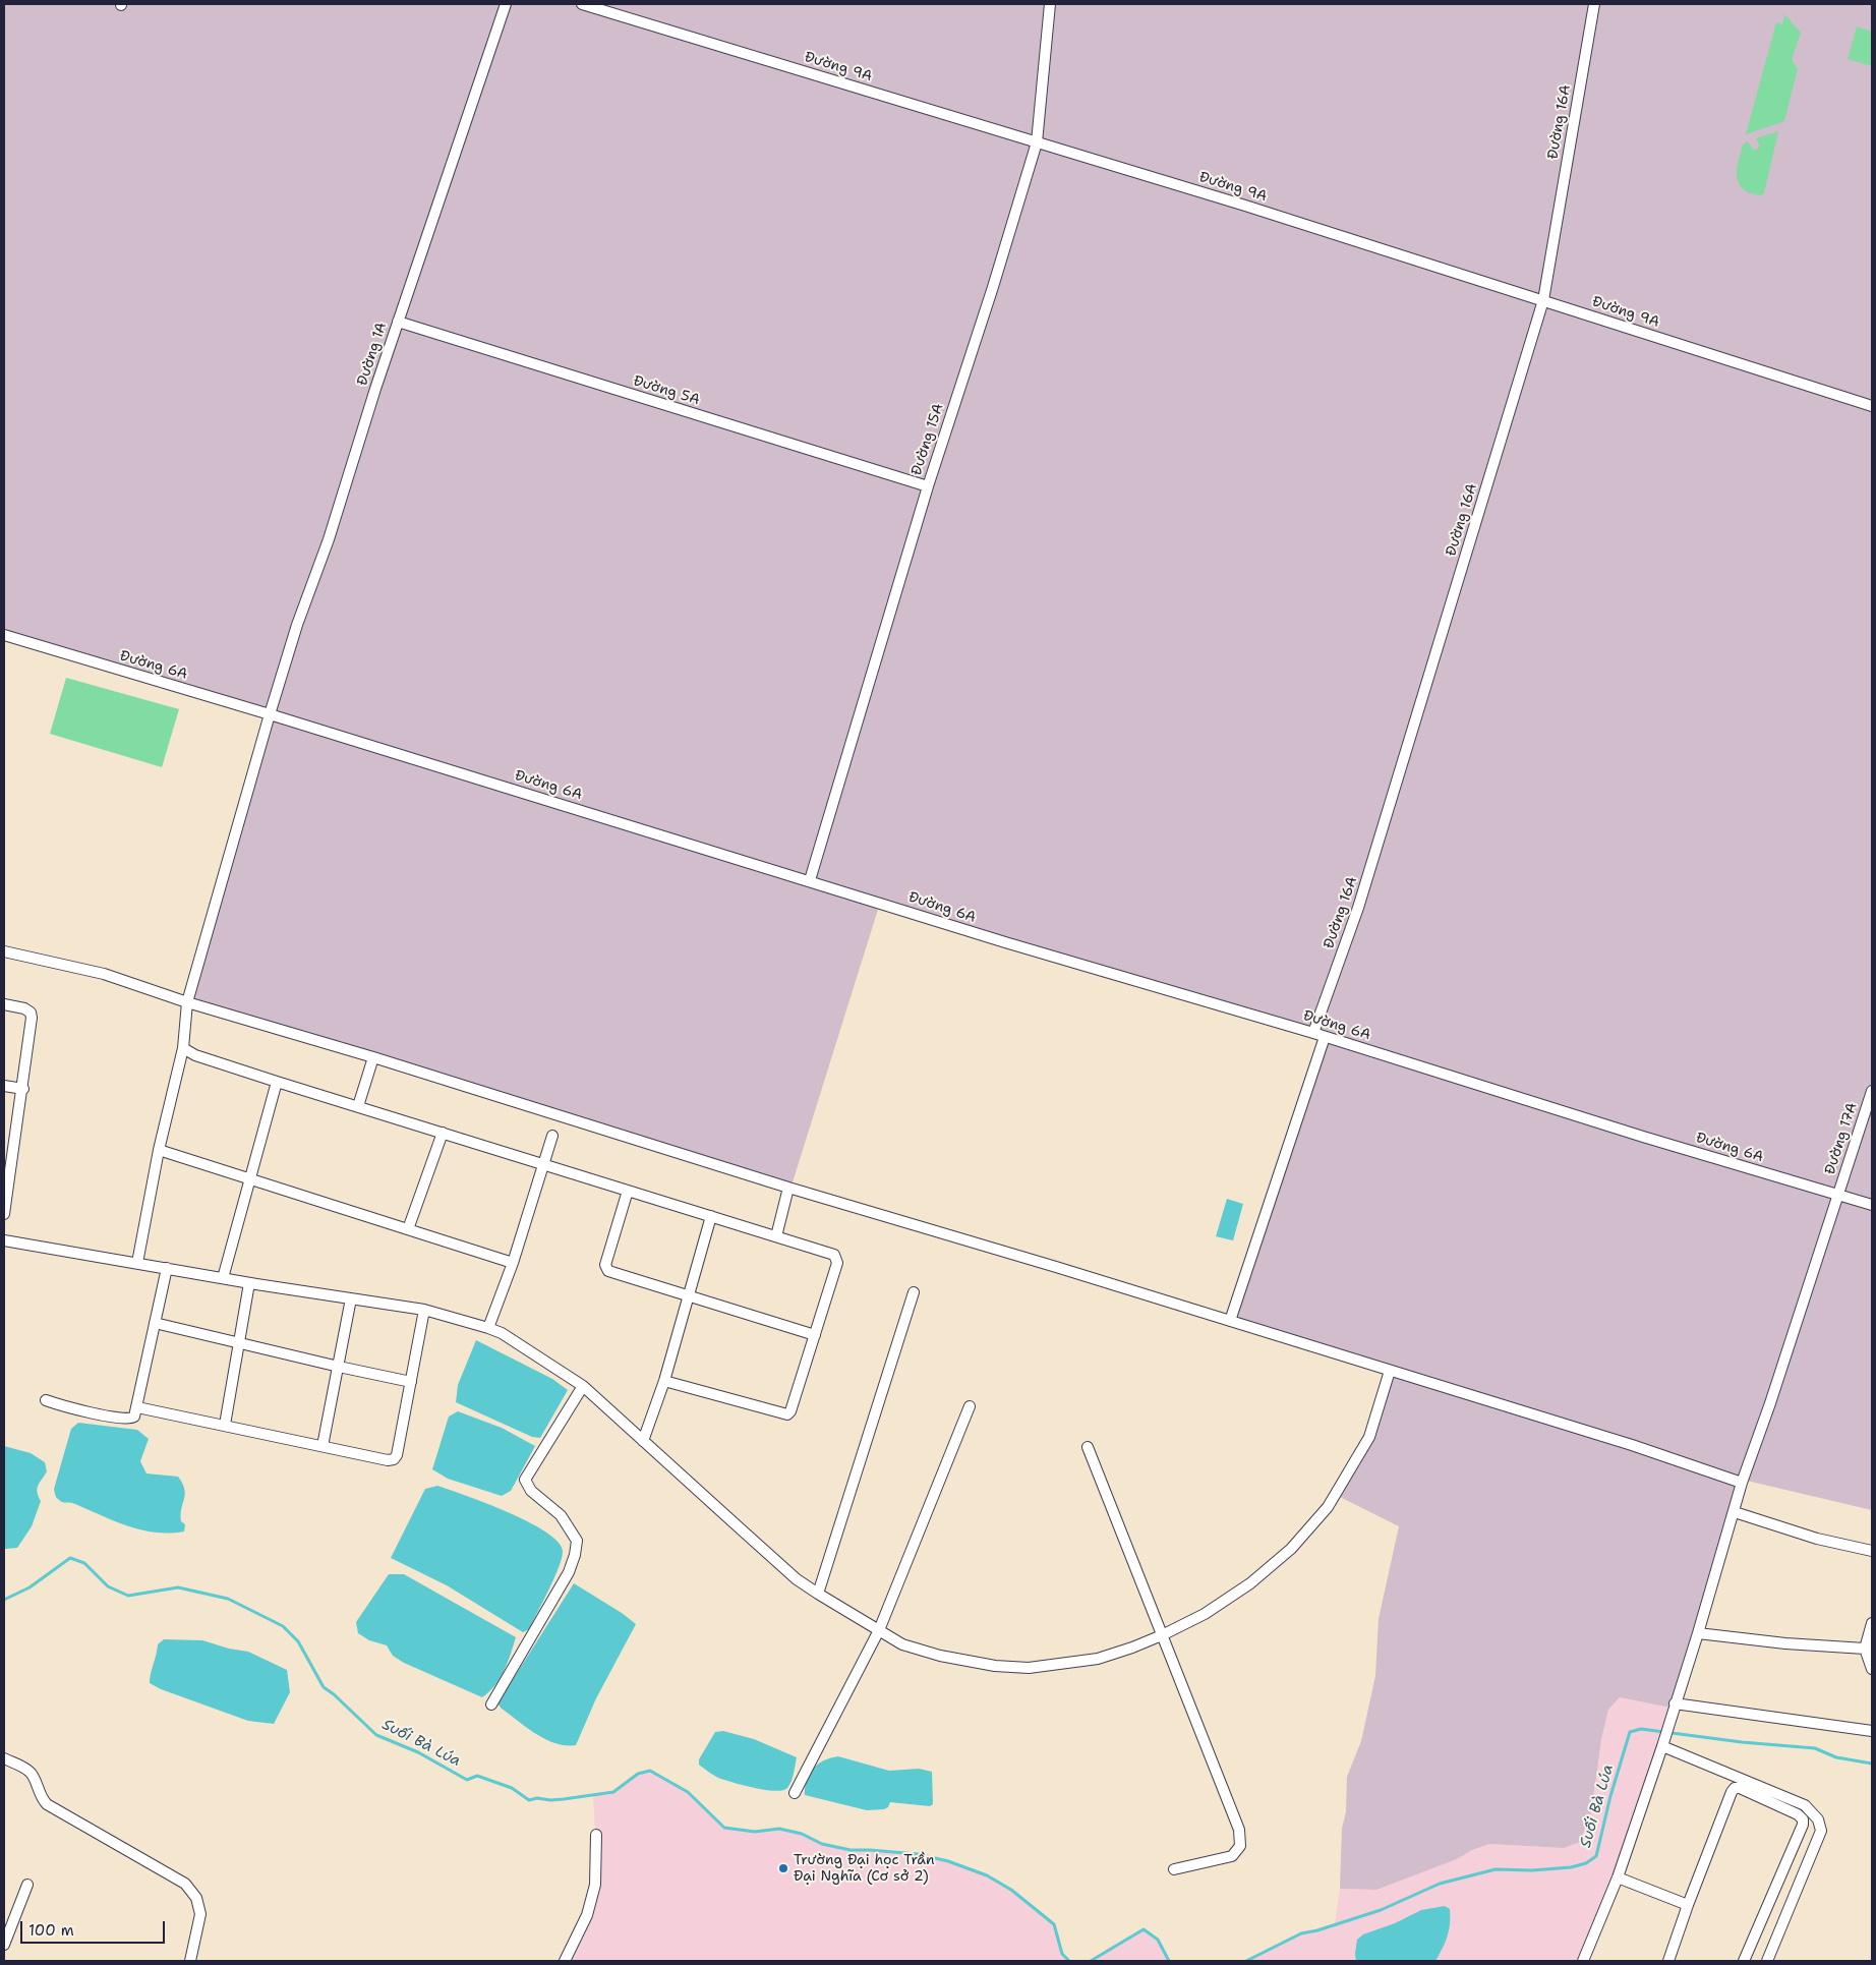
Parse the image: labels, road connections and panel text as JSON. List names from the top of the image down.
{
  "streets": {
    "street": [
      "Đường 9A",
      "Đường 16A",
      "Đường 1A",
      "Đường 5A",
      "Đường 15A",
      "Đường 6A",
      "Đường 17A"
    ]
  },
  "crossings": [
    ["Đường 9A", "Đường 16A"],
    ["Đường 9A", "Đường 15A"],
    ["Đường 16A", "Đường 6A"],
    ["Đường 1A", "Đường 5A"],
    ["Đường 1A", "Đường 6A"],
    ["Đường 5A", "Đường 15A"],
    ["Đường 15A", "Đường 6A"],
    ["Đường 6A", "Đường 17A"]
  ],
  "water": ["Suối Bà Lúa"],
  "places": ["Trường Đại học Trần Đại Nghĩa (Cơ sở 2)"],
  "scale_bar": "100 m"
}
